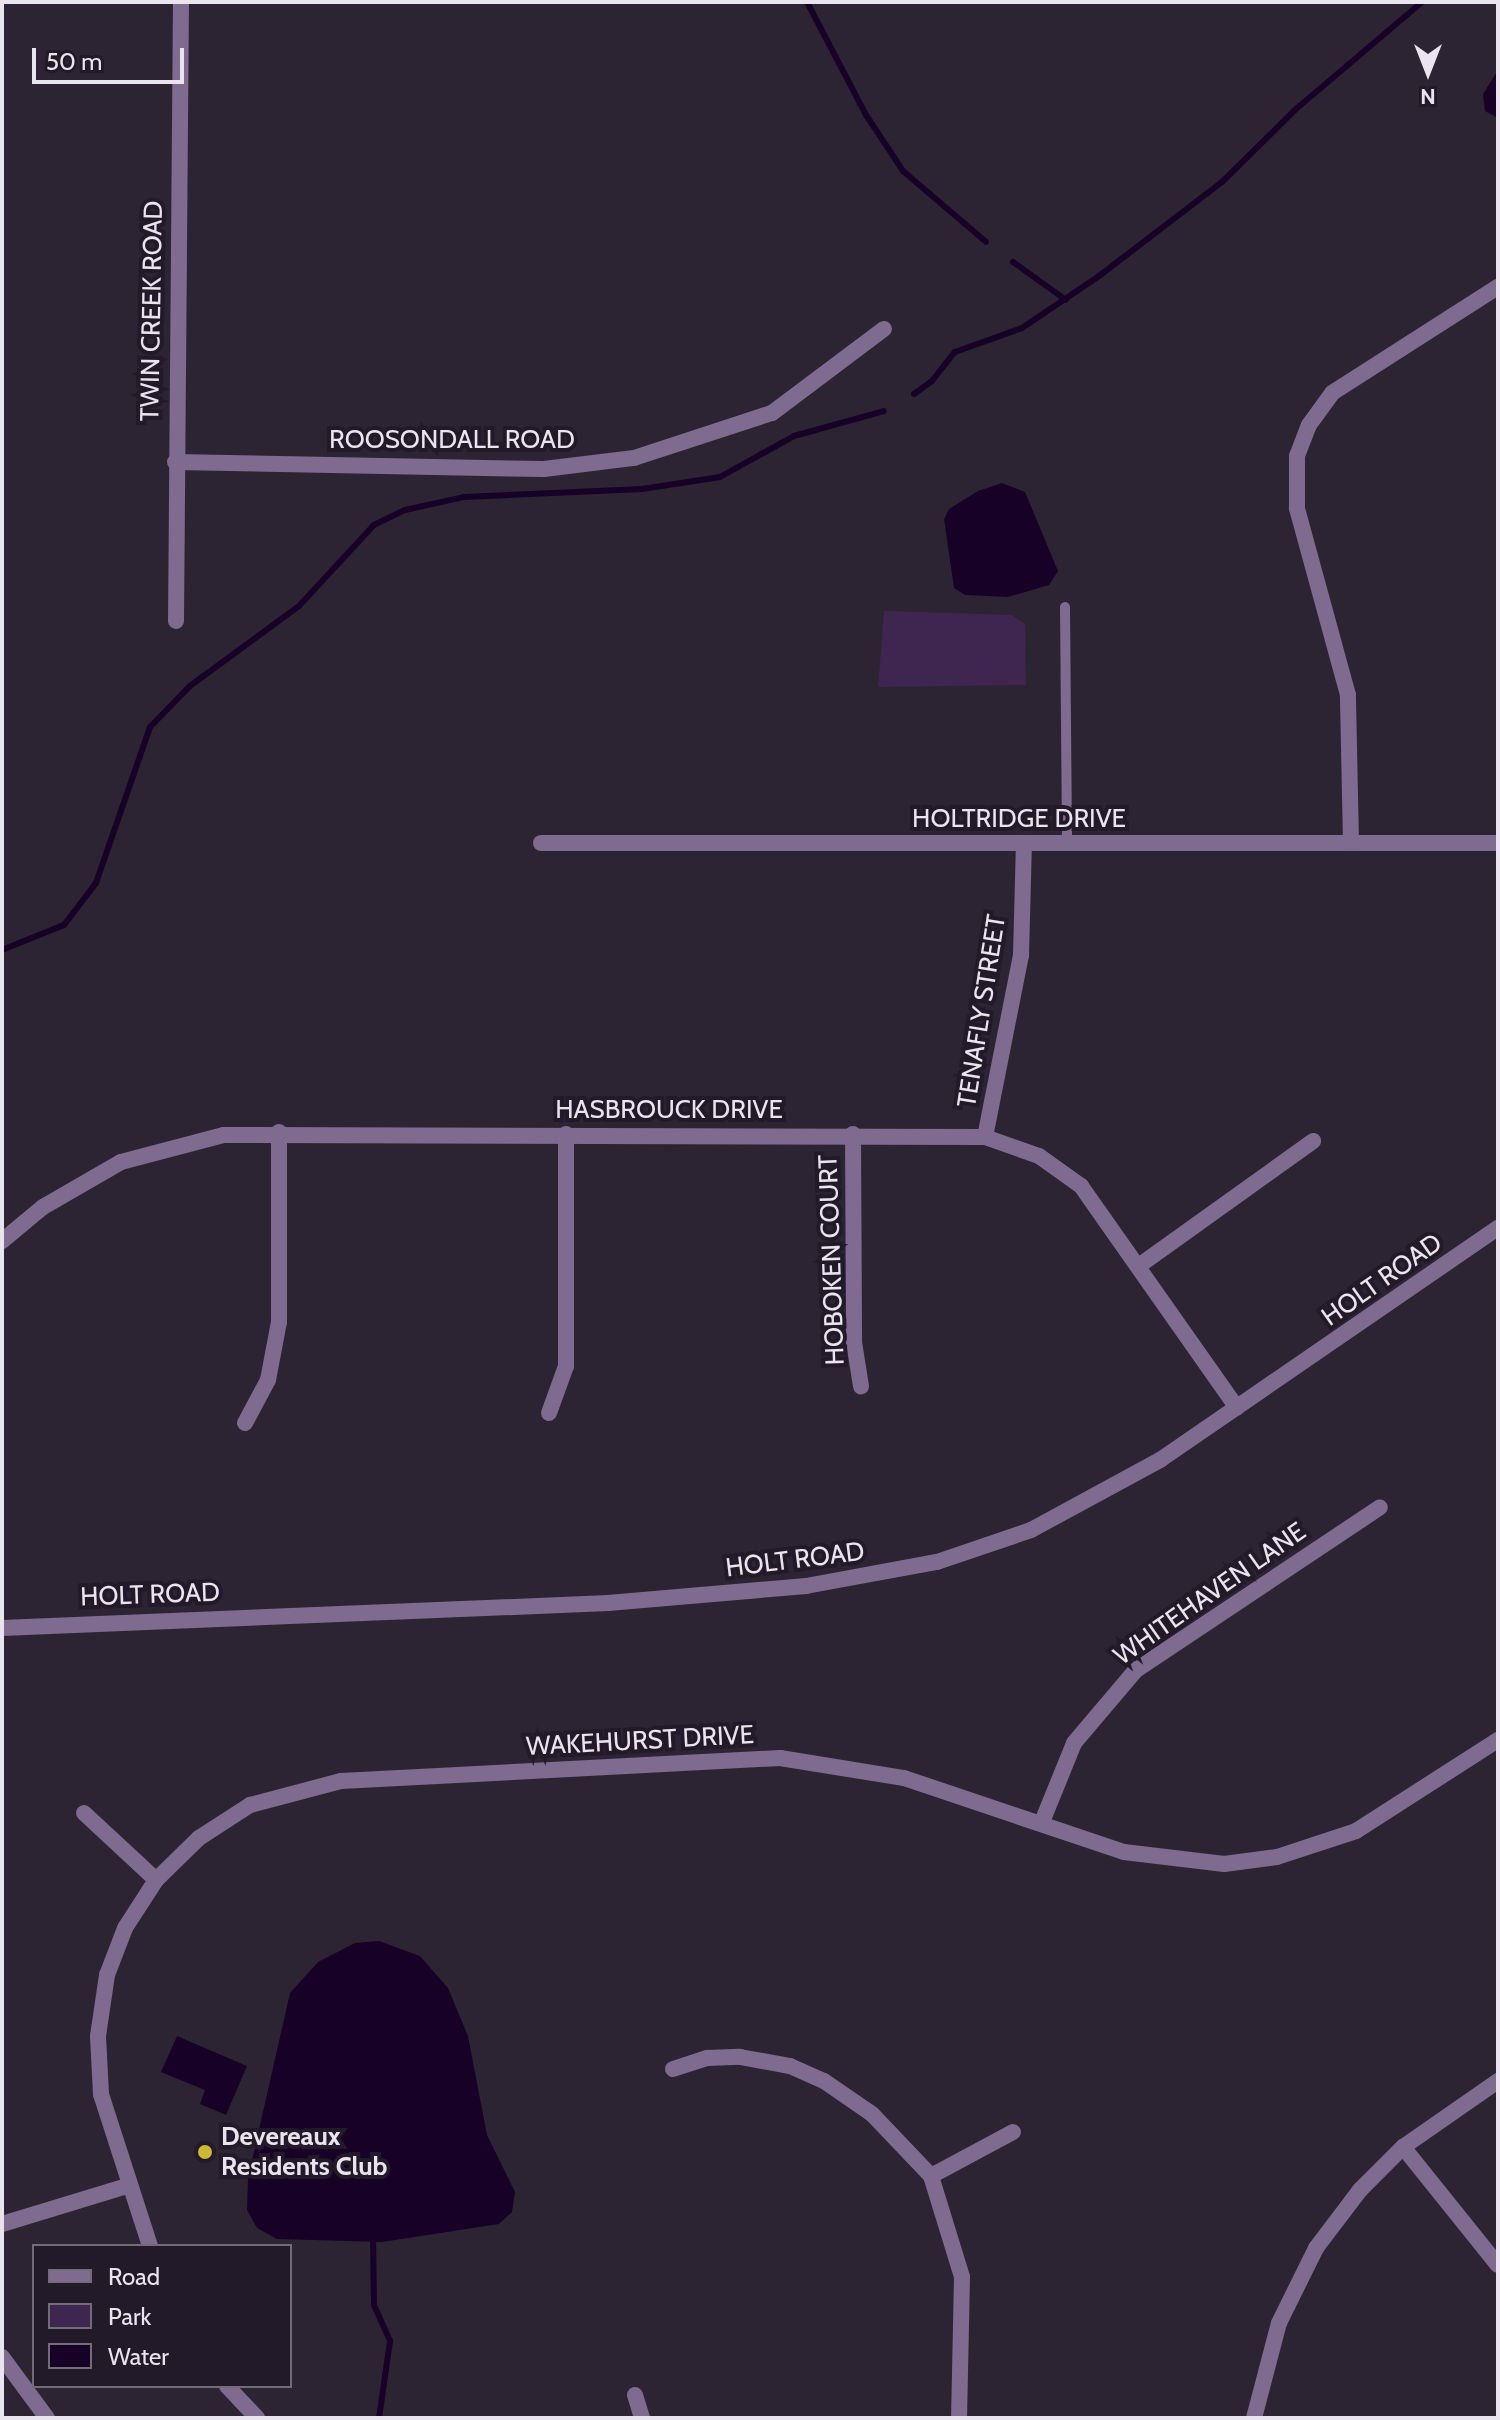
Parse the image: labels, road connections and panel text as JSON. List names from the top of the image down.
{
  "streets": {
    "street": [
      "TWIN CREEK ROAD",
      "ROOSONDALL ROAD",
      "HOLTRIDGE DRIVE",
      "TENAFLY STREET",
      "HASBROUCK DRIVE",
      "HOBOKEN COURT",
      "HOLT ROAD",
      "WHITEHAVEN LANE",
      "WAKEHURST DRIVE"
    ]
  },
  "crossings": [
    ["TWIN CREEK ROAD", "ROOSONDALL ROAD"],
    ["HOLTRIDGE DRIVE", "TENAFLY STREET"],
    ["TENAFLY STREET", "HASBROUCK DRIVE"],
    ["HASBROUCK DRIVE", "HOBOKEN COURT"],
    ["HASBROUCK DRIVE", "HOLT ROAD"],
    ["WHITEHAVEN LANE", "WAKEHURST DRIVE"]
  ],
  "places": ["Devereaux Residents Club"],
  "legend": ["Road", "Park", "Water"],
  "scale_bar": "50 m",
  "north": "bottom"
}
